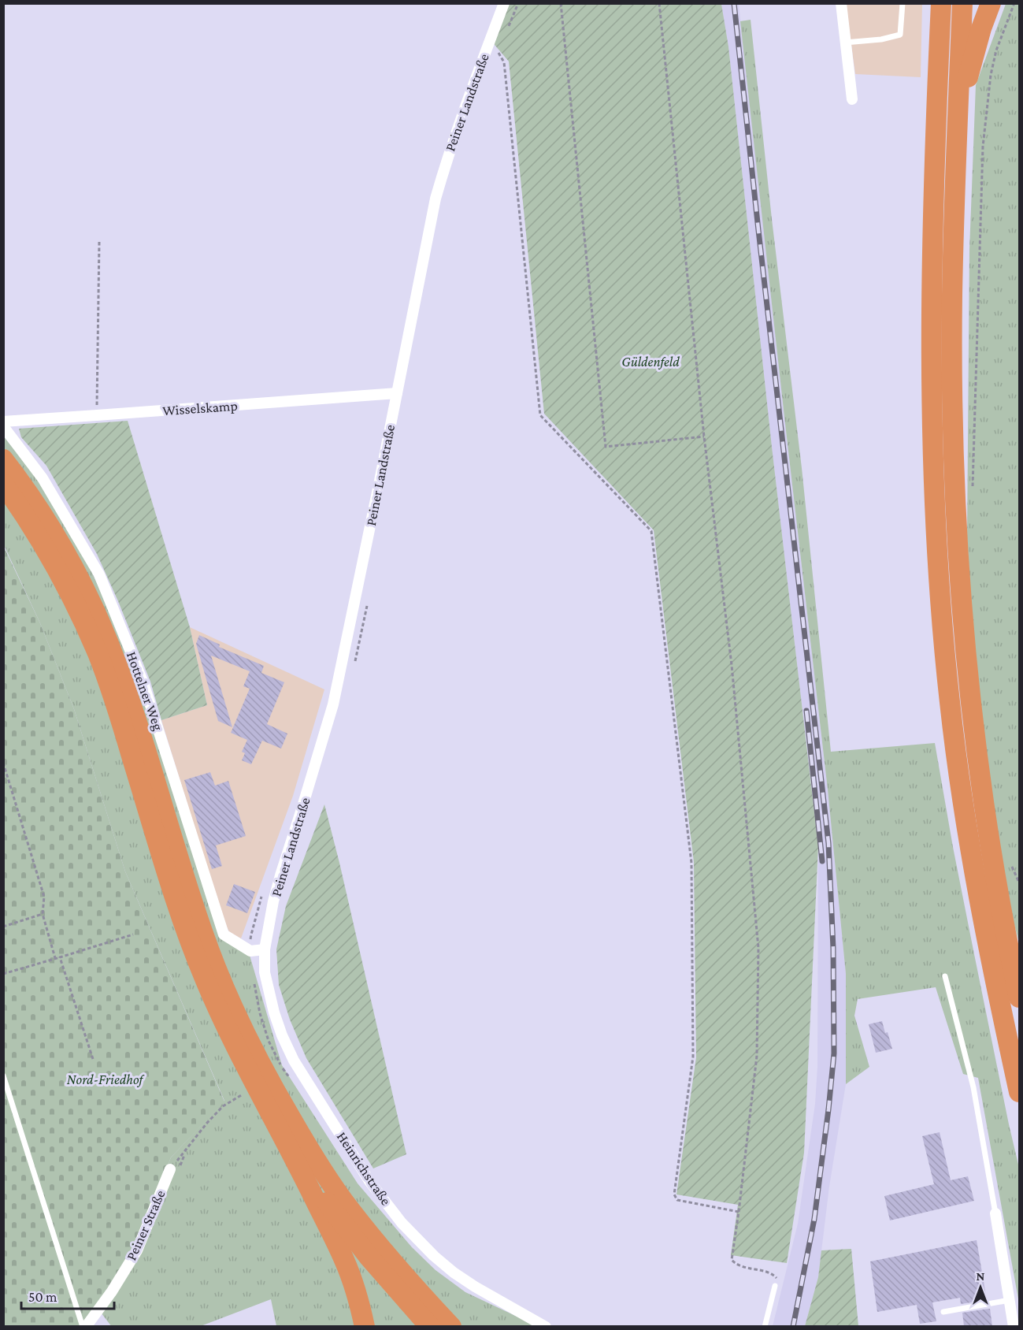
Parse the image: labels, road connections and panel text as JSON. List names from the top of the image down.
{
  "streets": {
    "street": [
      "Peiner Landstraße",
      "Wisselskamp",
      "Hottelner Weg",
      "Heinrichstraße",
      "Peiner Straße"
    ]
  },
  "crossings": [
    ["Peiner Landstraße", "Wisselskamp"],
    ["Peiner Landstraße", "Hottelner Weg"],
    ["Peiner Landstraße", "Heinrichstraße"],
    ["Hottelner Weg", "Heinrichstraße"]
  ],
  "parks": ["Güldenfeld", "Nord-Friedhof"],
  "scale_bar": "50 m",
  "north": "top"
}
